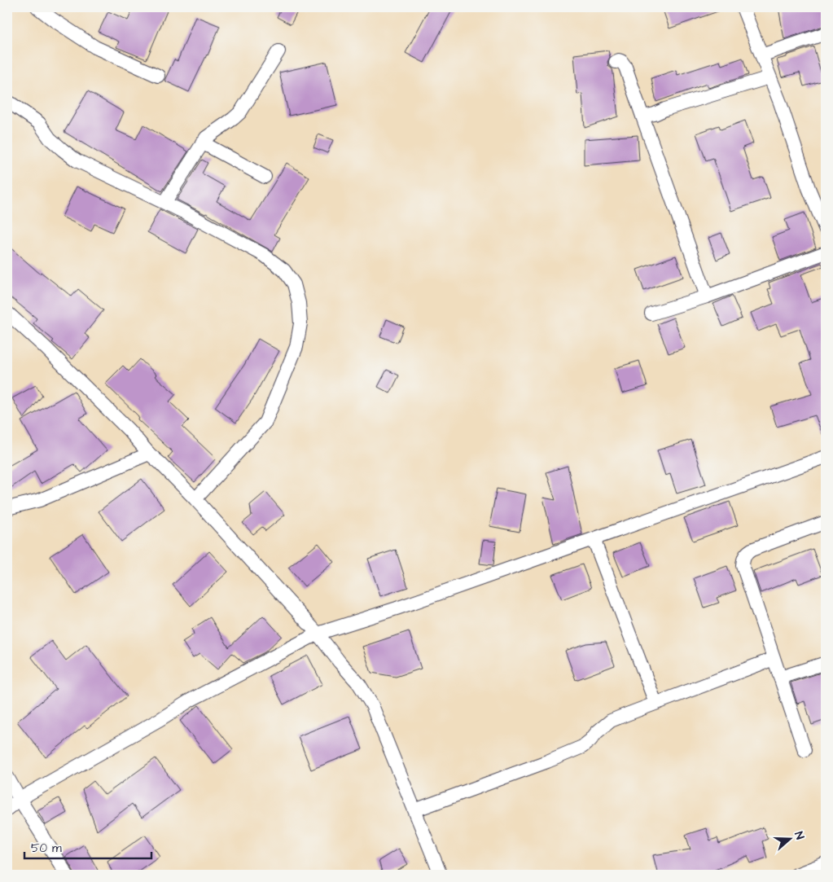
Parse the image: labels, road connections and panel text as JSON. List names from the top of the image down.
{
  "scale_bar": "50 m",
  "north": "right"
}
